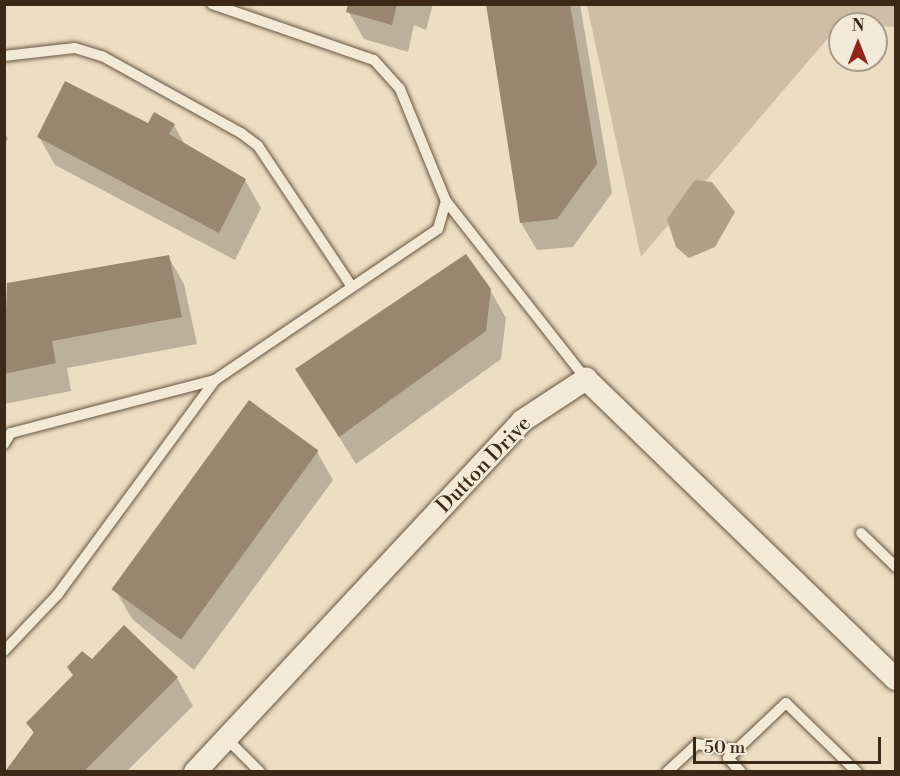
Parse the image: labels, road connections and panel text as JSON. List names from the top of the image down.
{
  "streets": {
    "street": ["Dutton Drive"]
  },
  "scale_bar": "50 m",
  "north": "top"
}
